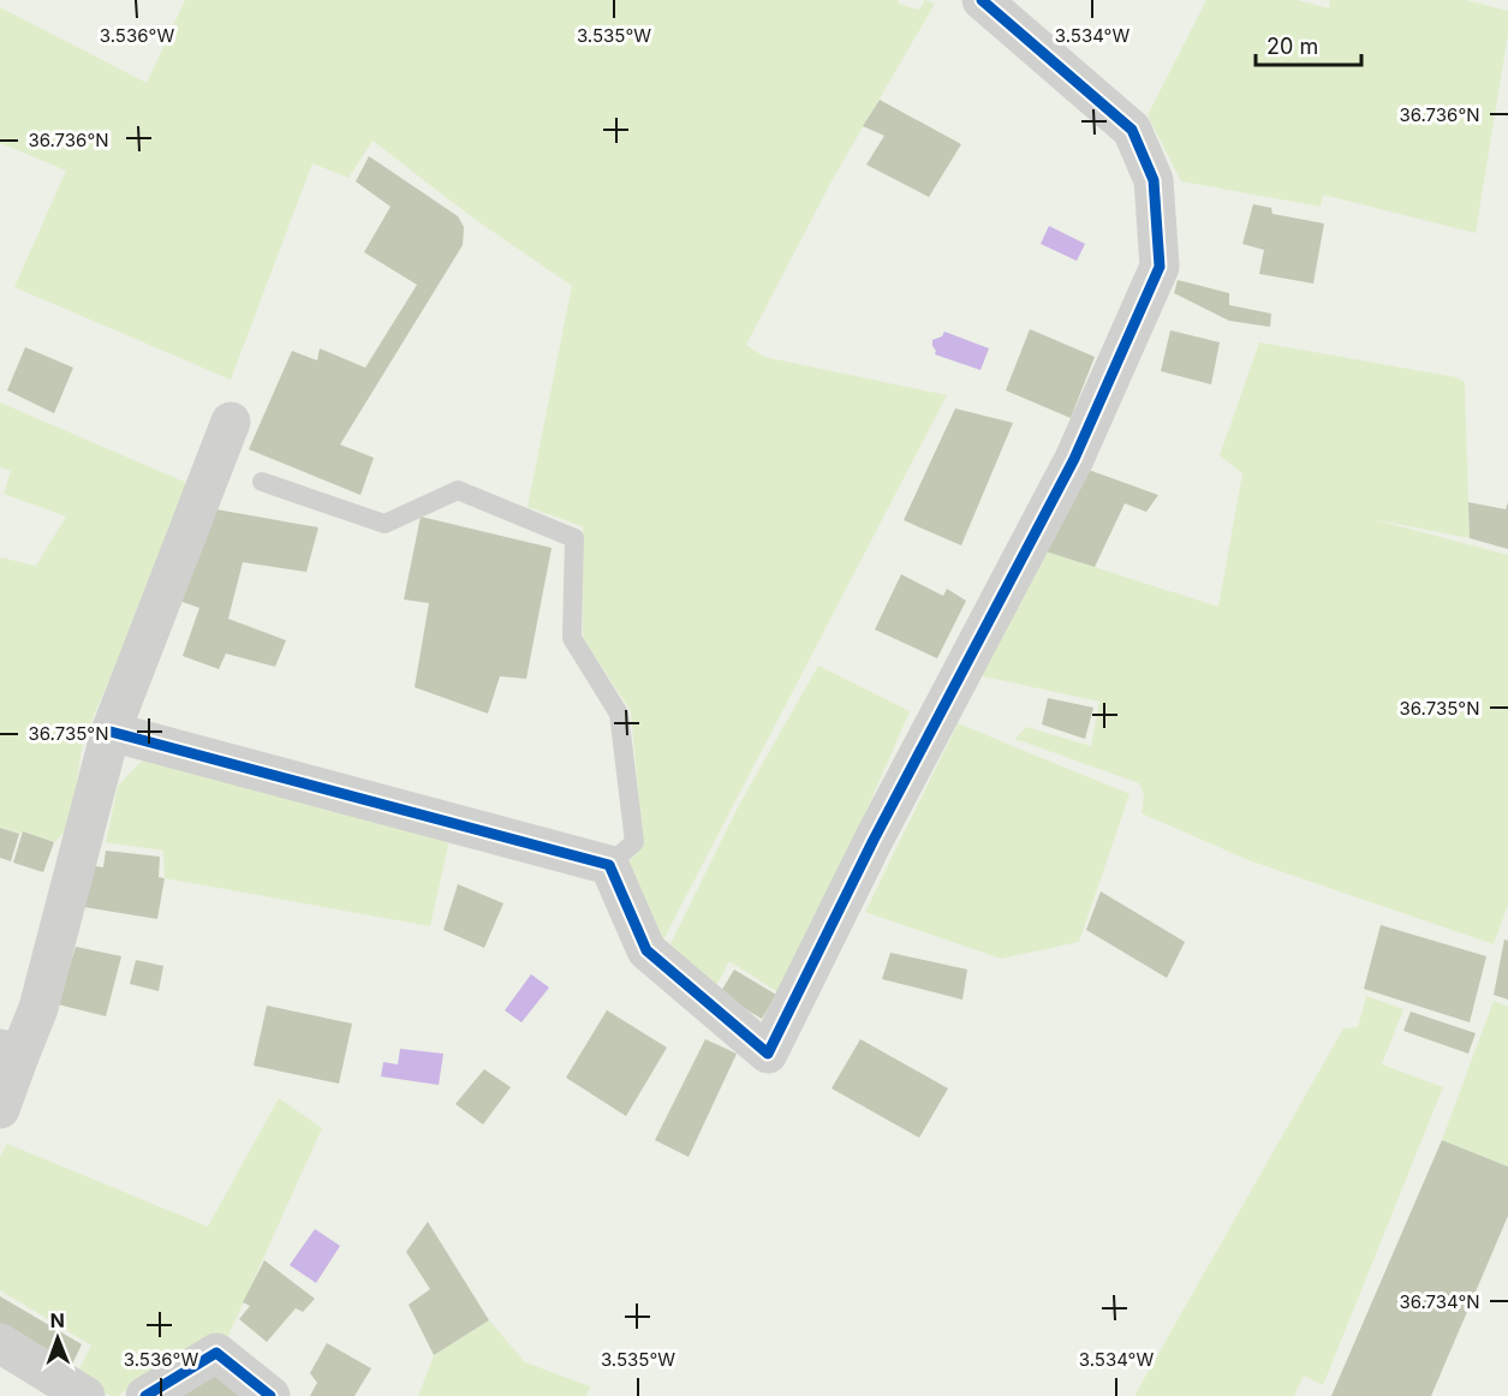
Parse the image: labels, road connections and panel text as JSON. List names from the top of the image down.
{
  "scale_bar": "20 m",
  "north": "top",
  "coordinates": [
    "3.536°W",
    "3.535°W",
    "3.534°W",
    "36.736°N",
    "36.735°N",
    "36.734°N"
  ]
}
